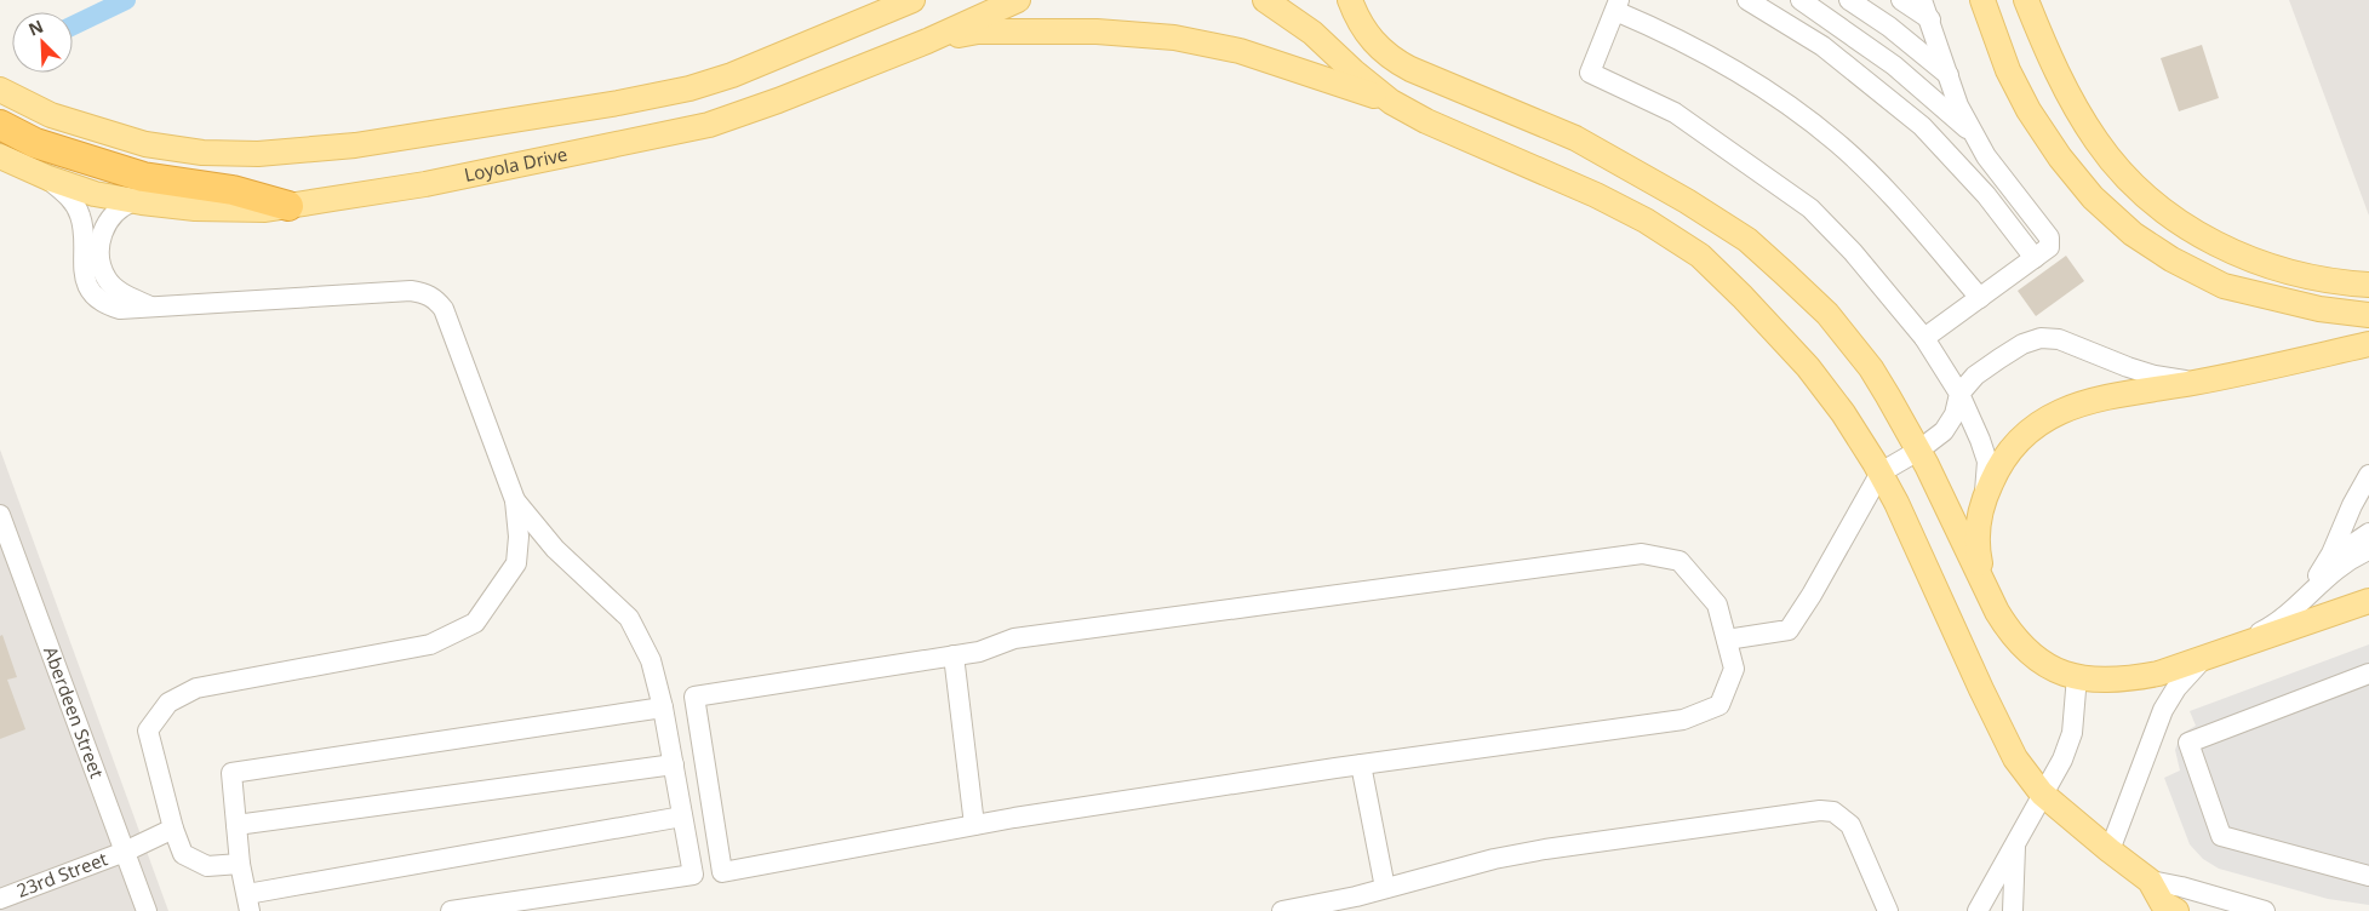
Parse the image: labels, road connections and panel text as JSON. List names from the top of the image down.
{
  "streets": {
    "main road": ["Loyola Drive"],
    "street": ["Aberdeen Street", "23rd Street"]
  },
  "crossings": [
    ["Aberdeen Street", "23rd Street"]
  ],
  "north": "top left"
}
